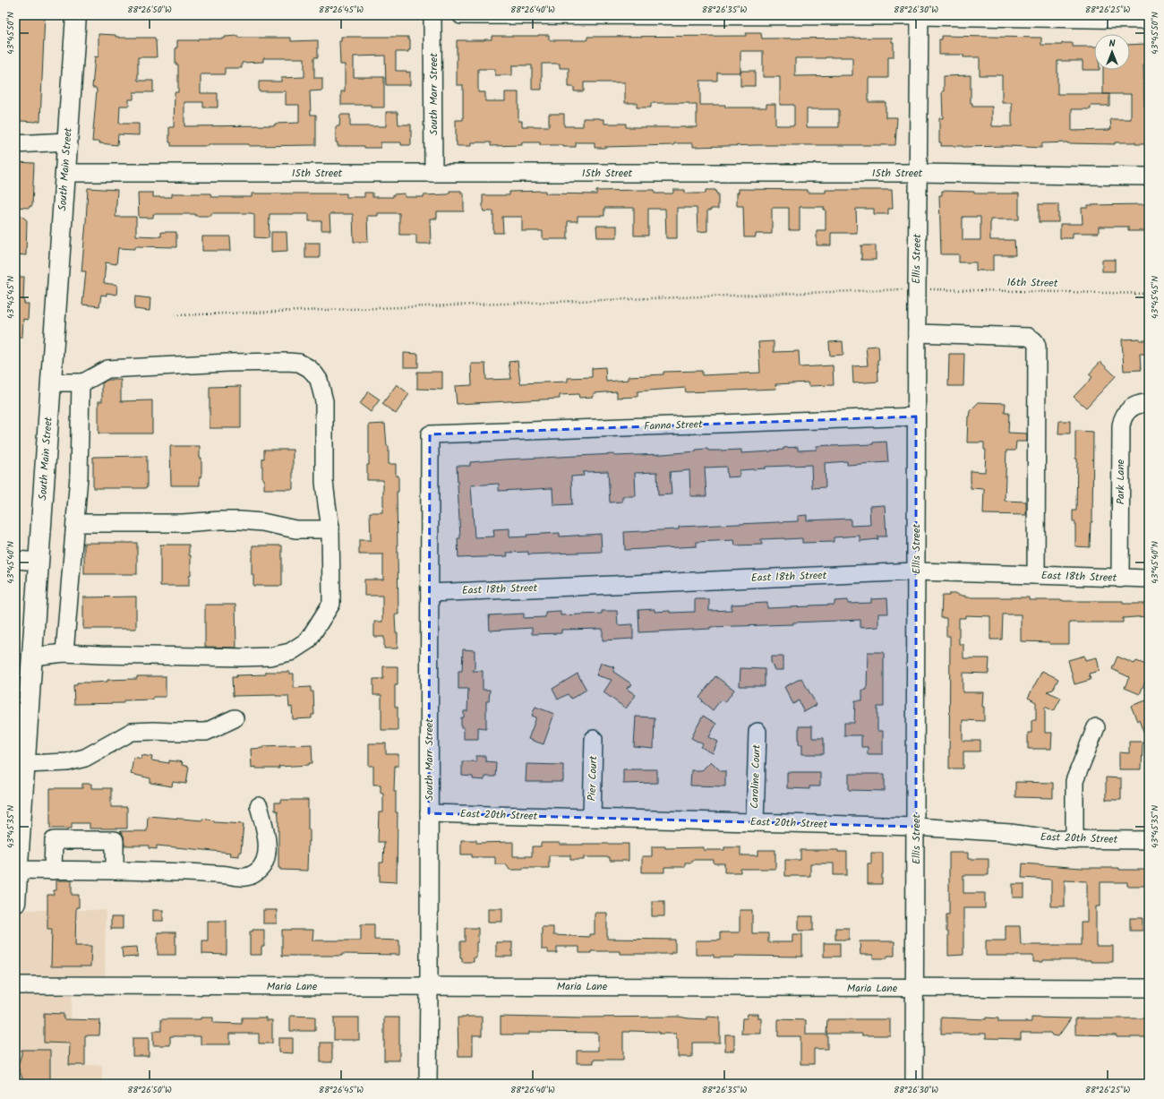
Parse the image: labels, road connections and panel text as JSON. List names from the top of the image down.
{
  "streets": {
    "main road": ["South Main Street"],
    "street": [
      "South Marr Street",
      "15th Street",
      "Ellis Street",
      "Fanna Street",
      "Park Lane",
      "East 18th Street",
      "Caroline Court",
      "Pier Court",
      "East 20th Street",
      "Maria Lane"
    ],
    "path": ["16th Street"]
  },
  "crossings": [
    ["South Marr Street", "15th Street"],
    ["South Marr Street", "Fanna Street"],
    ["South Marr Street", "East 18th Street"],
    ["South Marr Street", "East 20th Street"],
    ["South Marr Street", "Maria Lane"],
    ["South Main Street", "15th Street"],
    ["15th Street", "Ellis Street"],
    ["Ellis Street", "16th Street"],
    ["Ellis Street", "Fanna Street"],
    ["Ellis Street", "East 18th Street"],
    ["Ellis Street", "East 20th Street"],
    ["Ellis Street", "Maria Lane"],
    ["Park Lane", "East 18th Street"],
    ["Caroline Court", "East 20th Street"],
    ["Pier Court", "East 20th Street"]
  ],
  "north": "top",
  "coordinates": [
    "88°26'50\"W",
    "88°26'45\"W",
    "88°26'40\"W",
    "88°26'35\"W",
    "88°26'30\"W",
    "88°26'25\"W",
    "43°45'50\"N",
    "43°45'45\"N",
    "43°45'40\"N",
    "43°45'35\"N"
  ]
}
